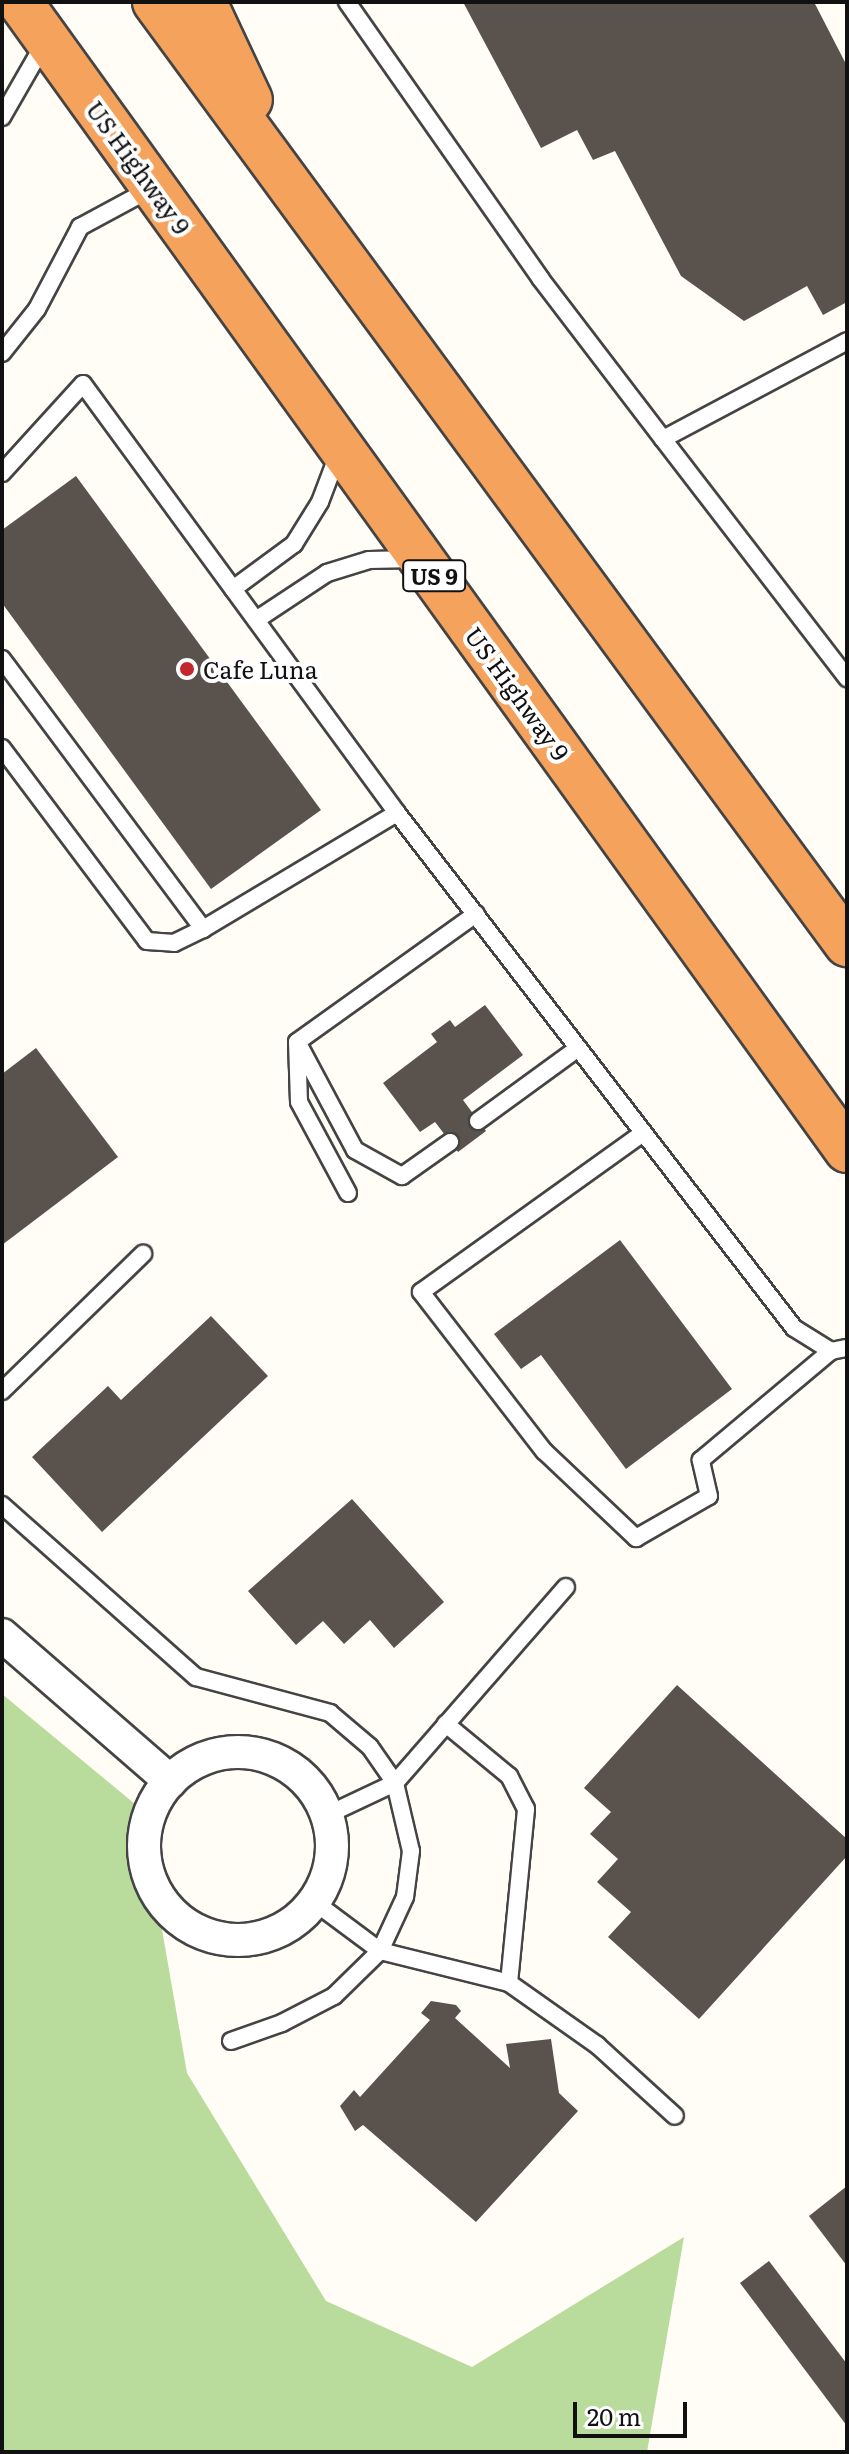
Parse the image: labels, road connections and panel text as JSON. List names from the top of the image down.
{
  "streets": {
    "highway": ["US Highway 9", "US 9"]
  },
  "places": ["Cafe Luna"],
  "scale_bar": "20 m"
}
